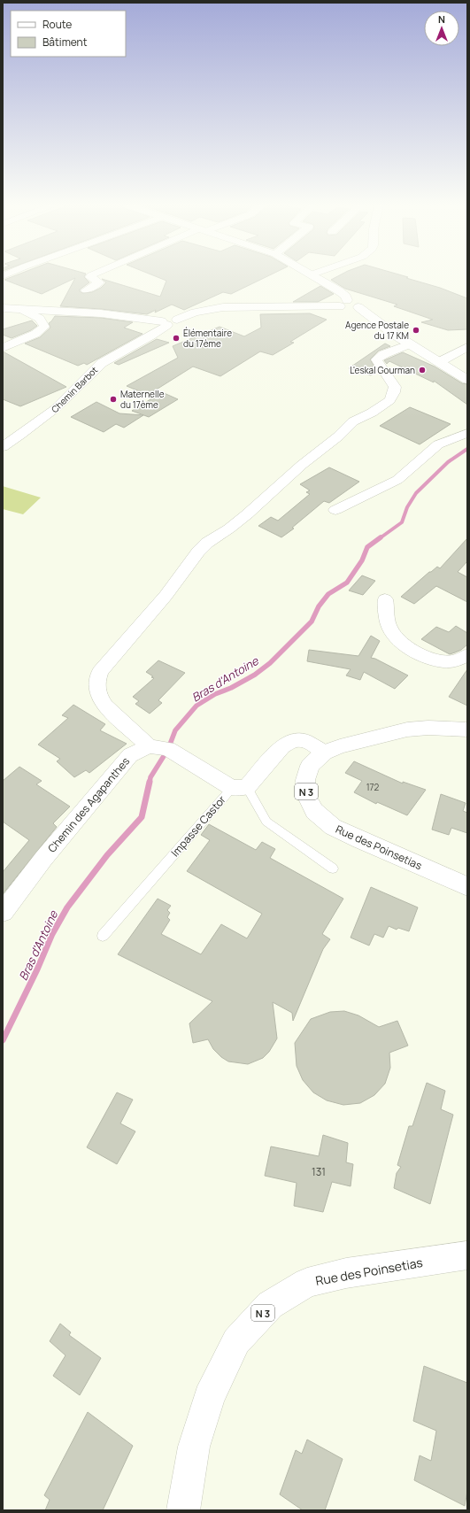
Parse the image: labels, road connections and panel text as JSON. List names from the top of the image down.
{
  "streets": {
    "street": [
      "Chemin Barbot",
      "N 3",
      "Chemin des Agapanthes",
      "Impasse Castor",
      "Rue des Poinsetias"
    ]
  },
  "crossings": [
    ["Chemin des Agapanthes", "Impasse Castor"],
    ["Impasse Castor", "Rue des Poinsetias"]
  ],
  "water": ["Bras d'Antoine"],
  "places": [
    "Agence Postale du 17 KM",
    "Élémentaire du 17ème",
    "L'eskal Gourman",
    "Maternelle du 17ème"
  ],
  "house_numbers": ["172", "131"],
  "legend": ["Route", "Bâtiment"],
  "north": "top"
}
